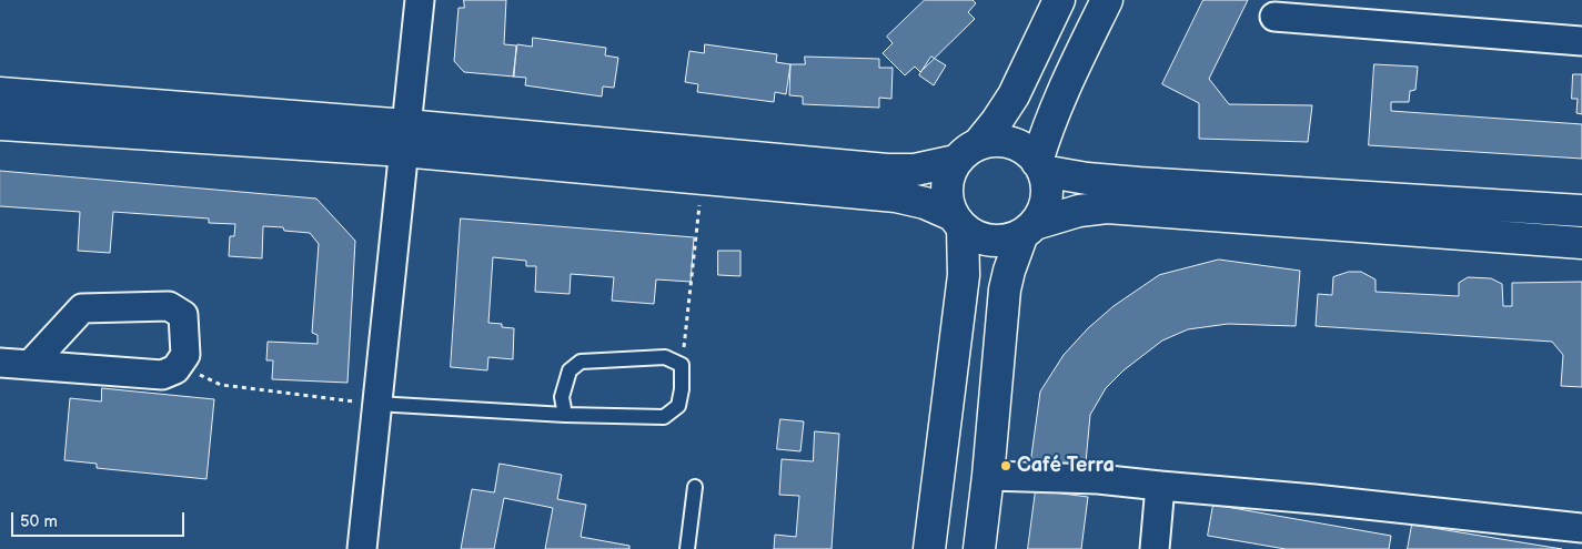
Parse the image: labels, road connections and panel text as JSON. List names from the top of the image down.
{
  "places": ["Café Terra"],
  "scale_bar": "50 m"
}
